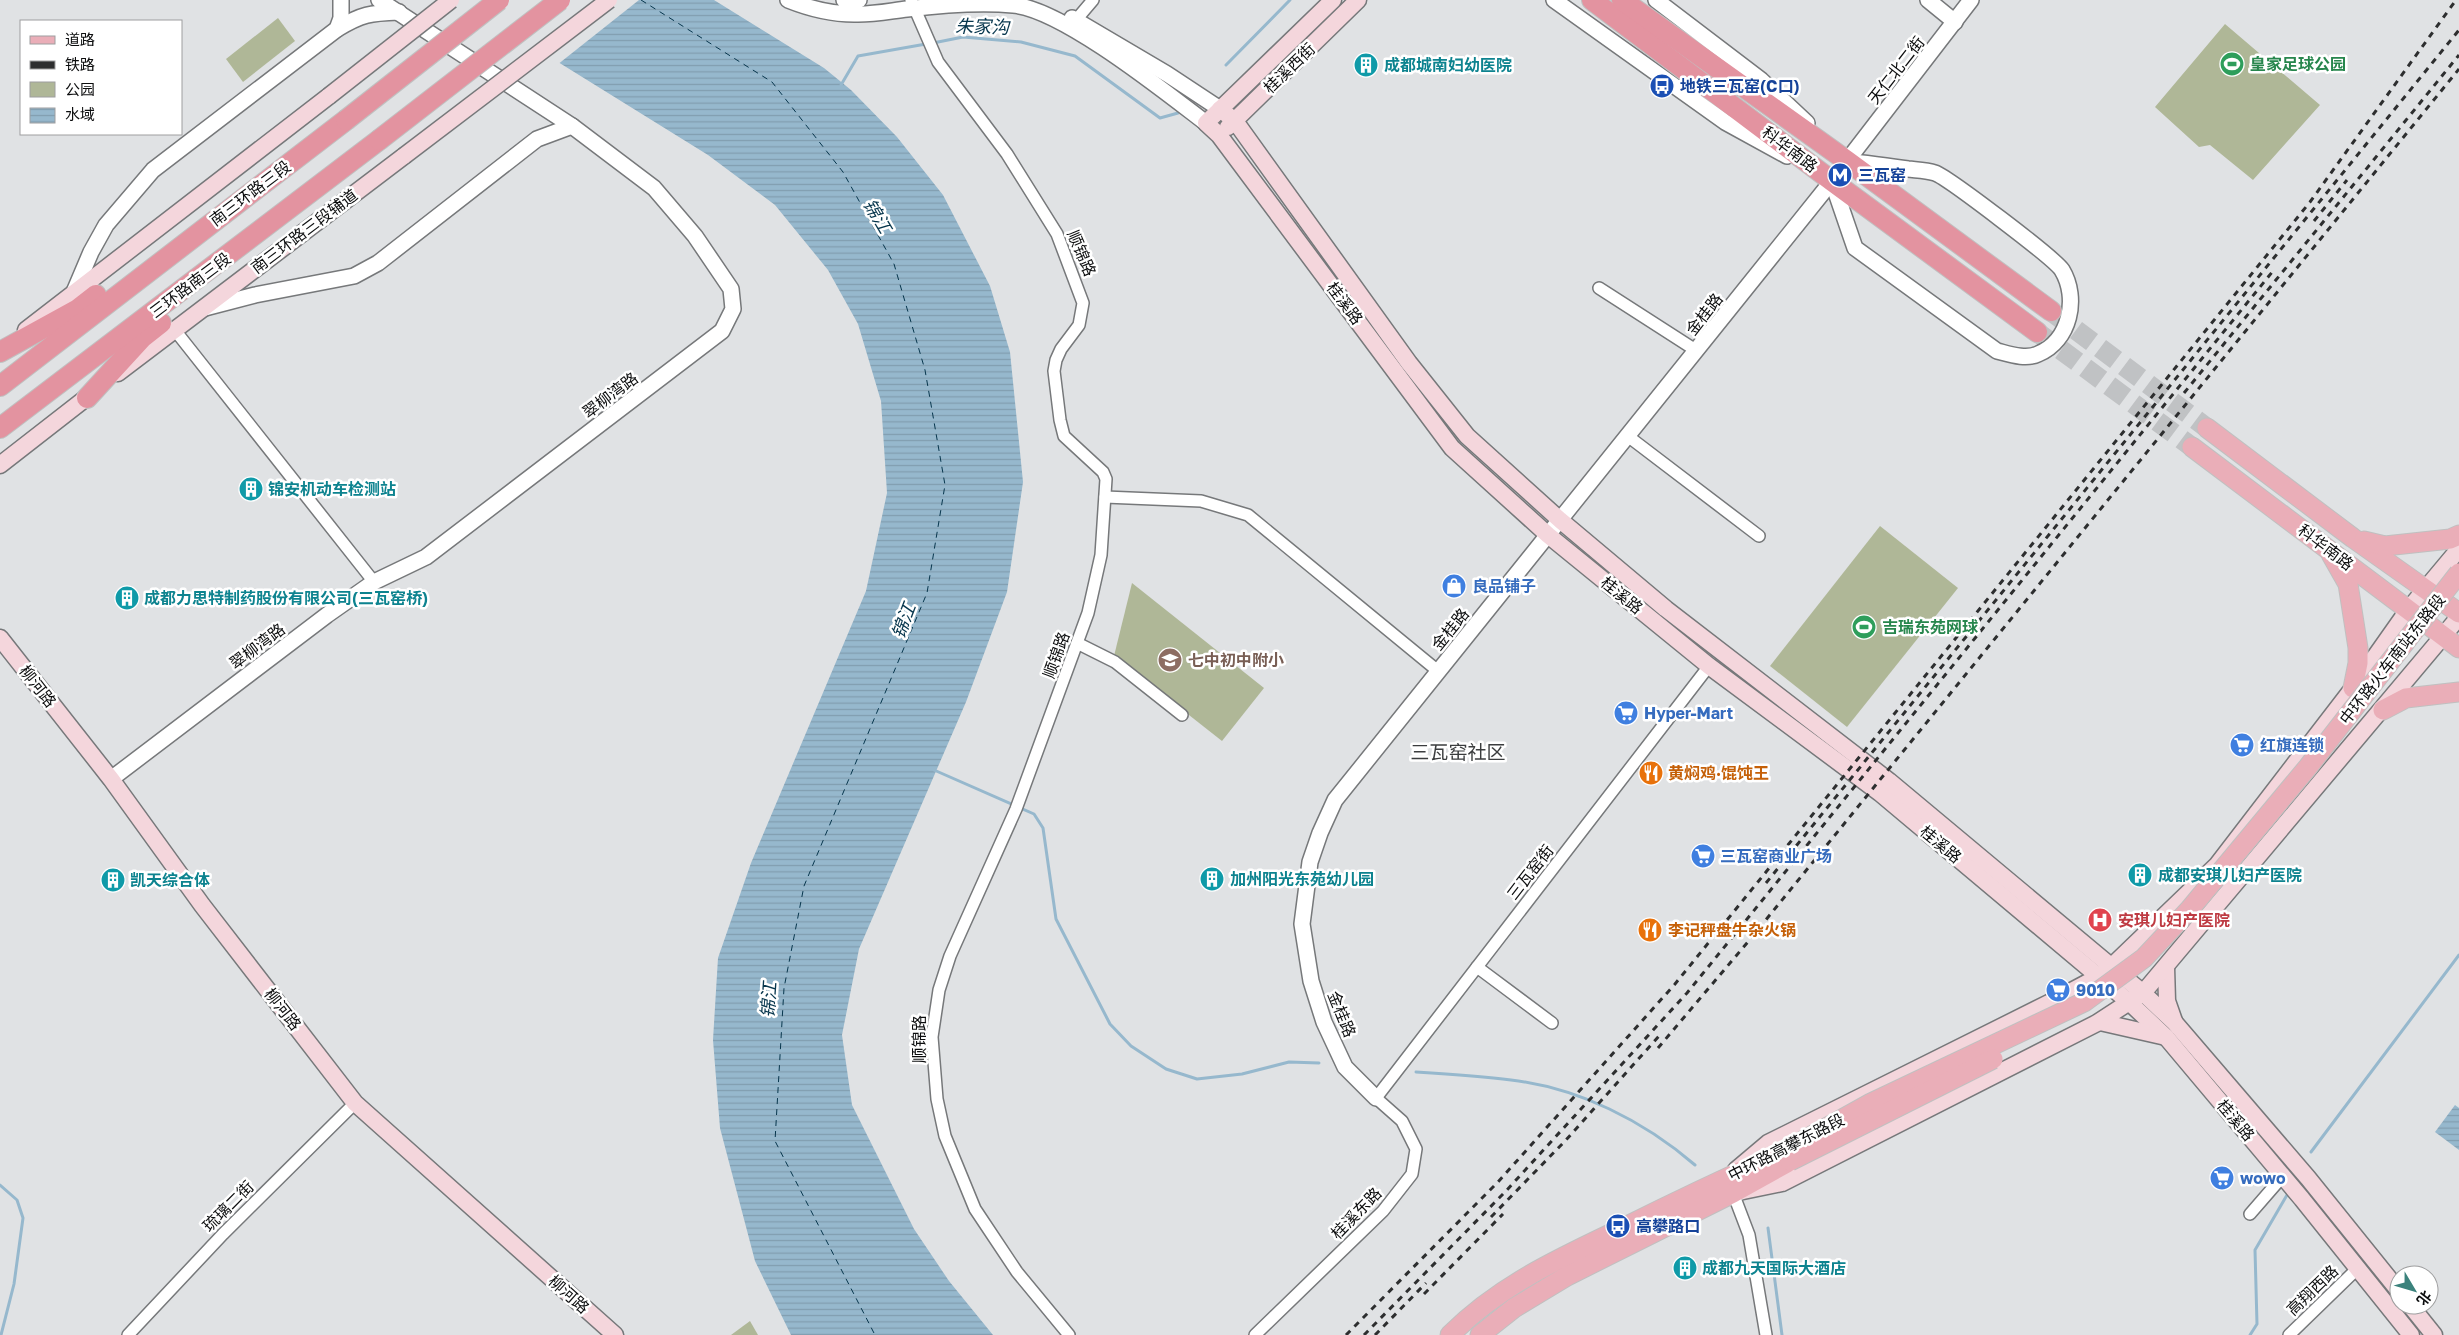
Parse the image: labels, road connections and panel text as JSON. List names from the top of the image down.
{
  "streets": {
    "highway": ["科华南路", "南三环路三段", "三环路南三段"],
    "main road": [
      "桂溪西街",
      "南三环路三段辅道",
      "桂溪路",
      "中环路火车南站东路段",
      "柳河路",
      "中环路高攀东路段"
    ],
    "street": [
      "天仁北二街",
      "顺锦路",
      "金桂路",
      "翠柳湾路",
      "三瓦窑街",
      "琉璃二街",
      "桂溪东路",
      "高翔西路"
    ]
  },
  "crossings": [
    ["桂溪西街", "桂溪路"],
    ["天仁北二街", "科华南路"],
    ["科华南路", "金桂路"],
    ["顺锦路", "桂溪路"],
    ["桂溪路", "金桂路"],
    ["桂溪路", "中环路火车南站东路段"],
    ["桂溪路", "三瓦窑街"],
    ["桂溪路", "中环路高攀东路段"],
    ["桂溪路", "高翔西路"],
    ["金桂路", "三瓦窑街"],
    ["金桂路", "桂溪东路"],
    ["翠柳湾路", "柳河路"],
    ["中环路火车南站东路段", "中环路高攀东路段"],
    ["柳河路", "琉璃二街"],
    ["三瓦窑街", "桂溪东路"]
  ],
  "districts": ["三瓦窑社区"],
  "water": ["朱家沟", "锦江"],
  "places": {
    "sports": ["皇家足球公园", "吉瑞东苑网球"],
    "building": [
      "成都城南妇幼医院",
      "锦安机动车检测站",
      "成都力思特制药股份有限公司(三瓦窑桥)",
      "成都安琪儿妇产医院",
      "加州阳光东苑幼儿园",
      "凯天综合体",
      "成都九天国际大酒店"
    ],
    "bus stop": ["地铁三瓦窑(C口)", "高攀路口"],
    "metro station": ["三瓦窑"],
    "shop": ["良品铺子"],
    "school or university": ["七中初中附小"],
    "supermarket": [
      "Hyper-Mart",
      "红旗连锁",
      "三瓦窑商业广场",
      "9010",
      "wowo"
    ],
    "restaurant": ["黄焖鸡·馄饨王", "李记秤盘牛杂火锅"],
    "hospital": ["安琪儿妇产医院"]
  },
  "legend": [
    "道路",
    "铁路",
    "公园",
    "水域"
  ],
  "north": "bottom right"
}
